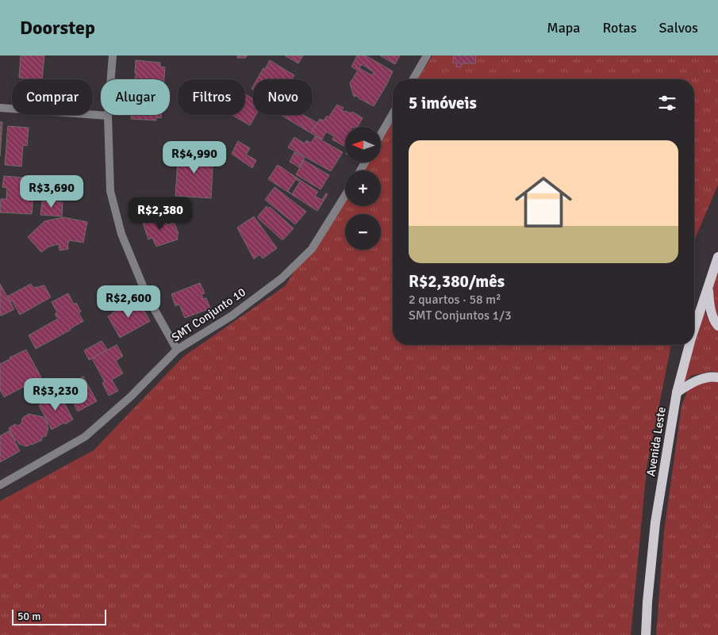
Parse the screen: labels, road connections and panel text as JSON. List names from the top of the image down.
{
  "streets": {
    "main road": ["Avenida Leste"],
    "street": ["SMT Conjunto 10"]
  },
  "scale_bar": "50 m",
  "north": "left",
  "page": {
    "header": "Doorstep",
    "nav": ["Mapa", "Rotas", "Salvos"],
    "chip": [
      "Comprar",
      "Alugar",
      "Filtros",
      "Novo"
    ],
    "heading": "5 imóveis",
    "map_buttons": ["+", "−"],
    "list": [
      {
        "name": "R$2,380/mês",
        "note": "2 quartos · 58 m² · SMT Conjuntos 1/3"
      }
    ],
    "price": [
      "R$4,990",
      "R$3,690",
      "R$2,380",
      "R$2,600",
      "R$3,230"
    ],
    "scale": "50 m"
  }
}
